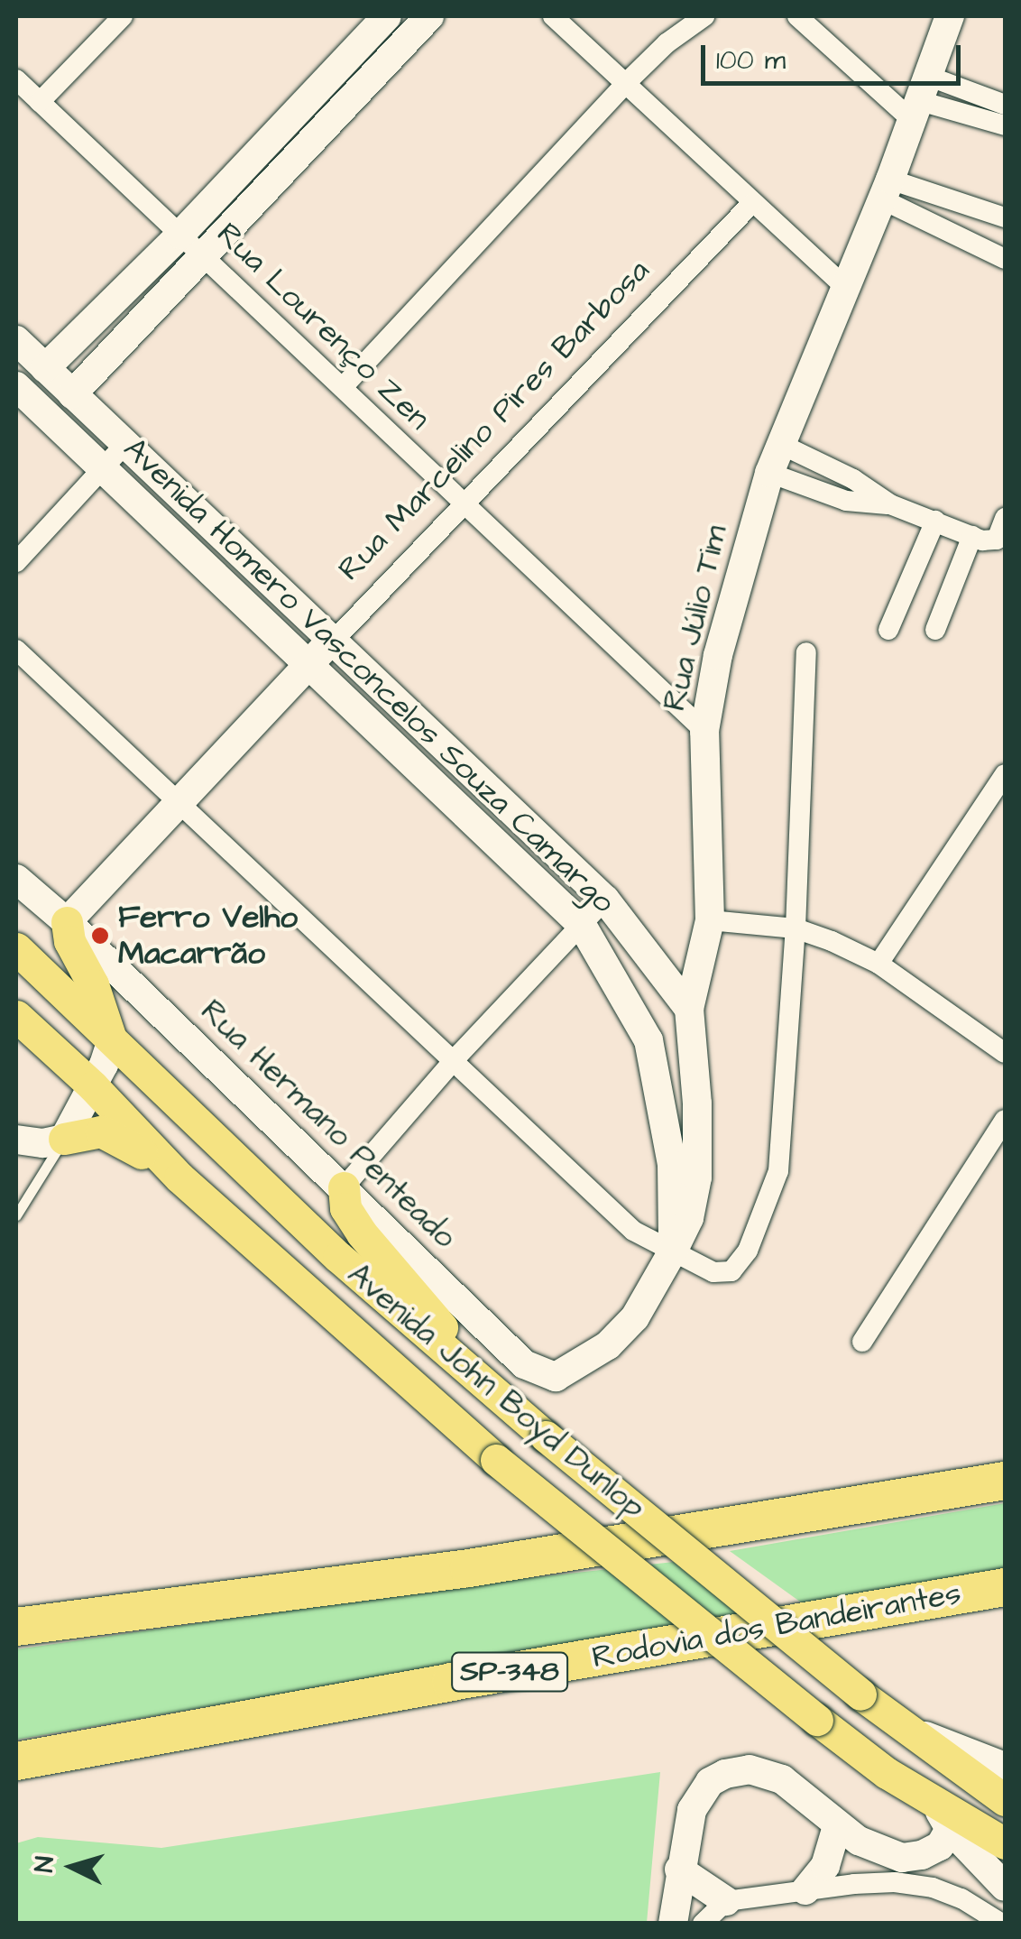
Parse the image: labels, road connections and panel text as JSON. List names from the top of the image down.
{
  "streets": {
    "highway": ["Rodovia dos Bandeirantes", "SP-348"],
    "main road": [
      "Rua Marcelino Pires Barbosa",
      "Rua Júlio Tim",
      "Avenida Homero Vasconcelos Souza Camargo",
      "Rua Hermano Penteado",
      "Avenida John Boyd Dunlop"
    ],
    "street": ["Rua Lourenço Zen"]
  },
  "crossings": [
    ["Rua Lourenço Zen", "Rua Marcelino Pires Barbosa"],
    ["Rua Lourenço Zen", "Rua Júlio Tim"],
    ["Rua Marcelino Pires Barbosa", "Avenida Homero Vasconcelos Souza Camargo"],
    ["Rua Marcelino Pires Barbosa", "Rua Hermano Penteado"],
    ["Rua Júlio Tim", "Avenida Homero Vasconcelos Souza Camargo"],
    ["Rua Júlio Tim", "Rua Hermano Penteado"]
  ],
  "places": ["Ferro Velho Macarrão"],
  "scale_bar": "100 m",
  "north": "left"
}
